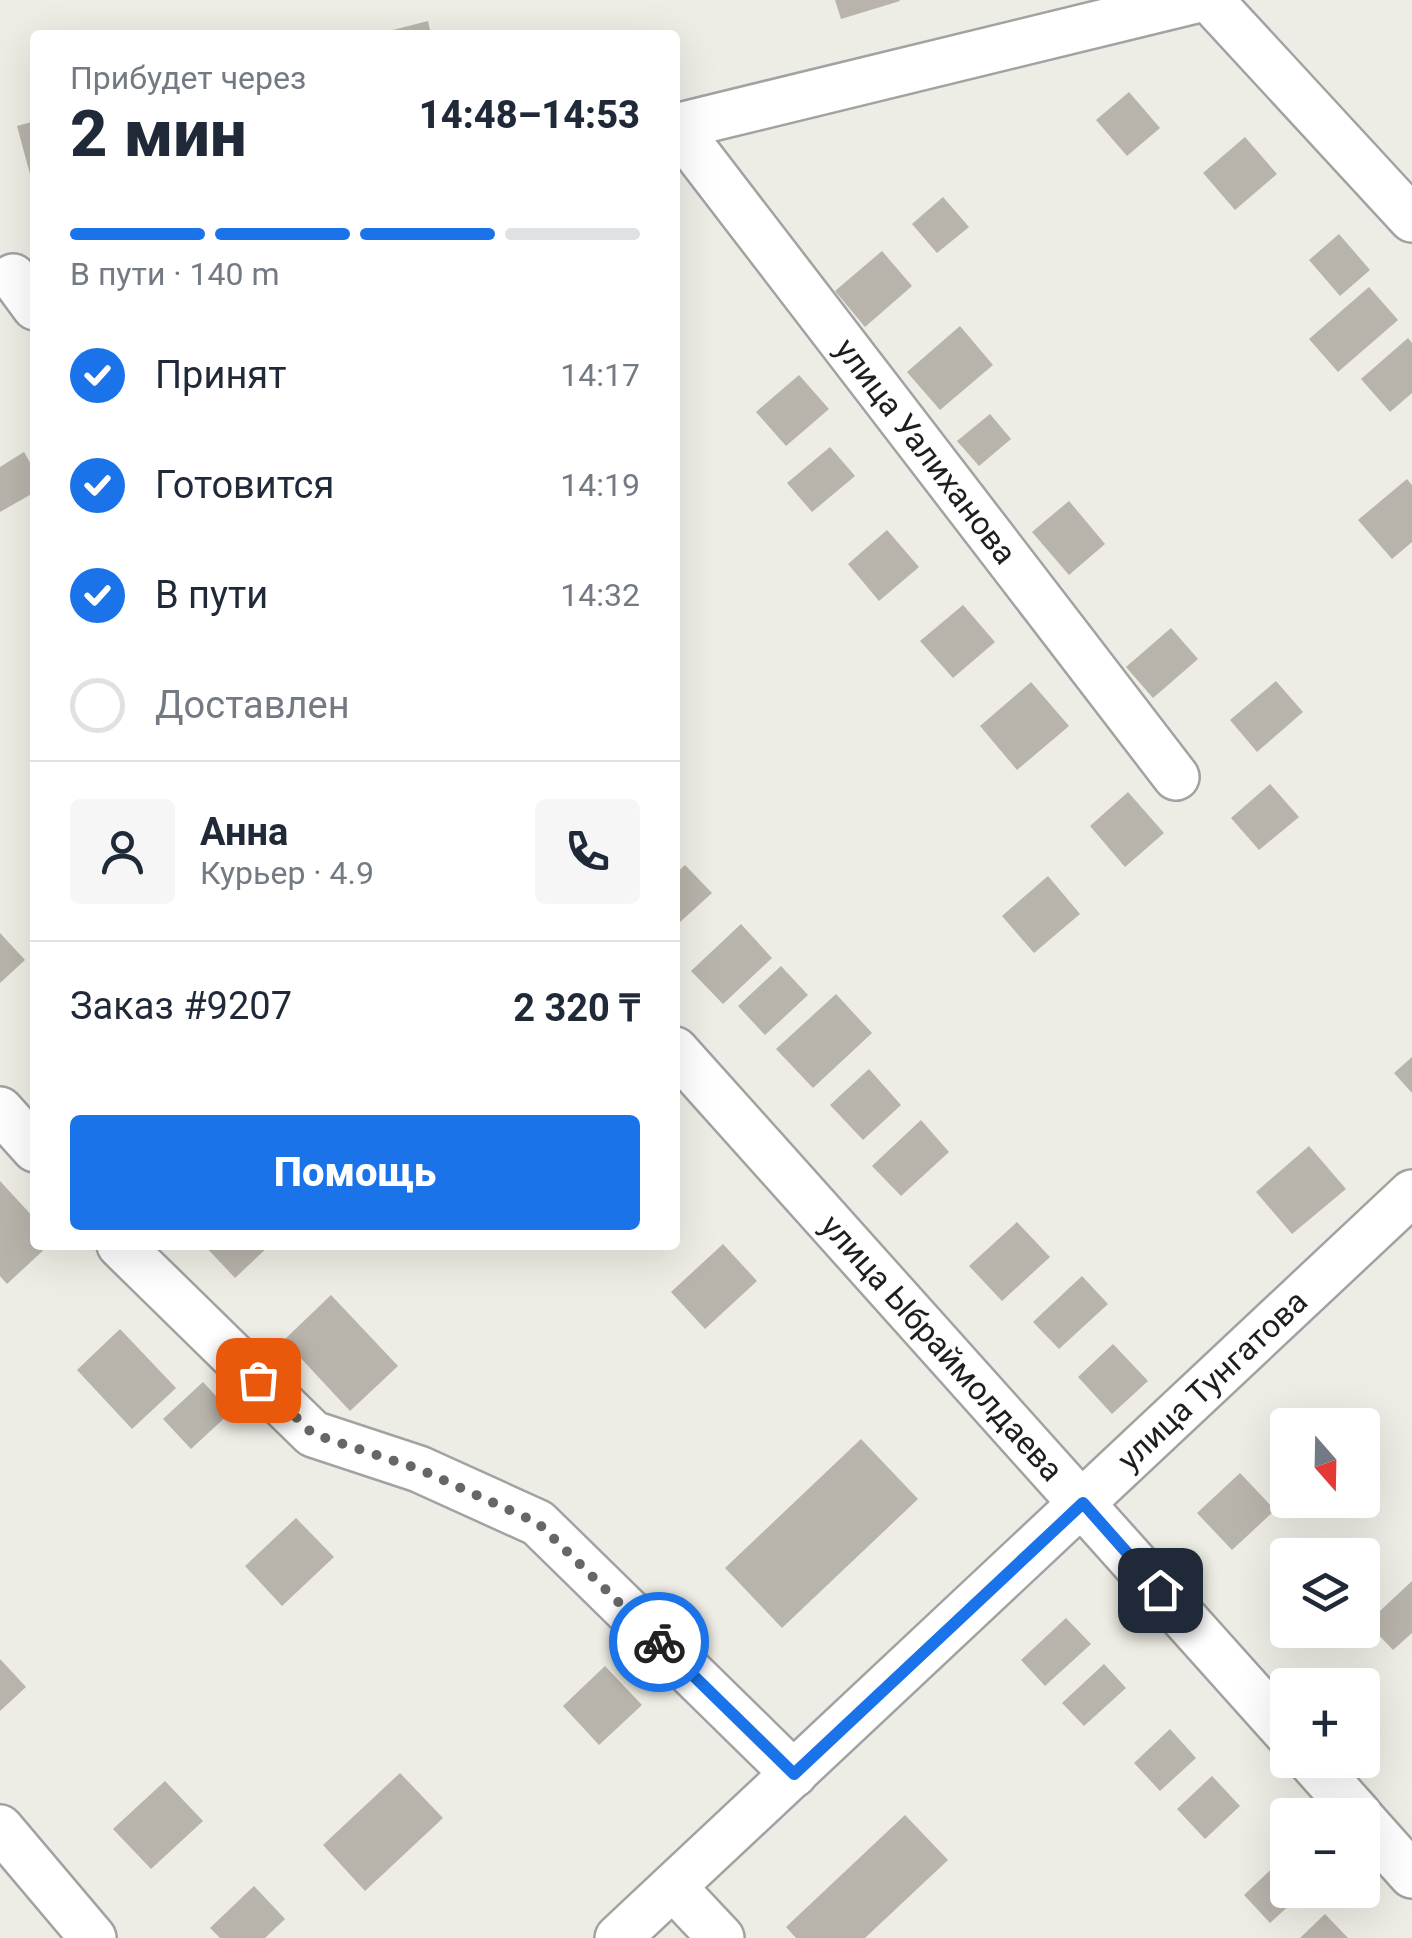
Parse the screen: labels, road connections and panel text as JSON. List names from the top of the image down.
{
  "streets": {
    "street": ["улица Уалиханова", "улица Ыбраймолдаева", "улица Тунгатова"]
  },
  "crossings": [
    ["улица Ыбраймолдаева", "улица Тунгатова"]
  ],
  "north": "bottom",
  "page": {
    "heading": ["2 мин", "Прибудет через", "14:48–14:53"],
    "panel": [
      "Анна",
      "Курьер · 4.9",
      "Заказ #9207",
      "2 320 ₸"
    ],
    "bar": "В пути · 140 m",
    "list": [
      ["Принят", "14:17"],
      ["Готовится", "14:19"],
      ["В пути", "14:32"],
      "Доставлен"
    ],
    "buttons": "Помощь",
    "map_buttons": ["+", "−"]
  }
}
